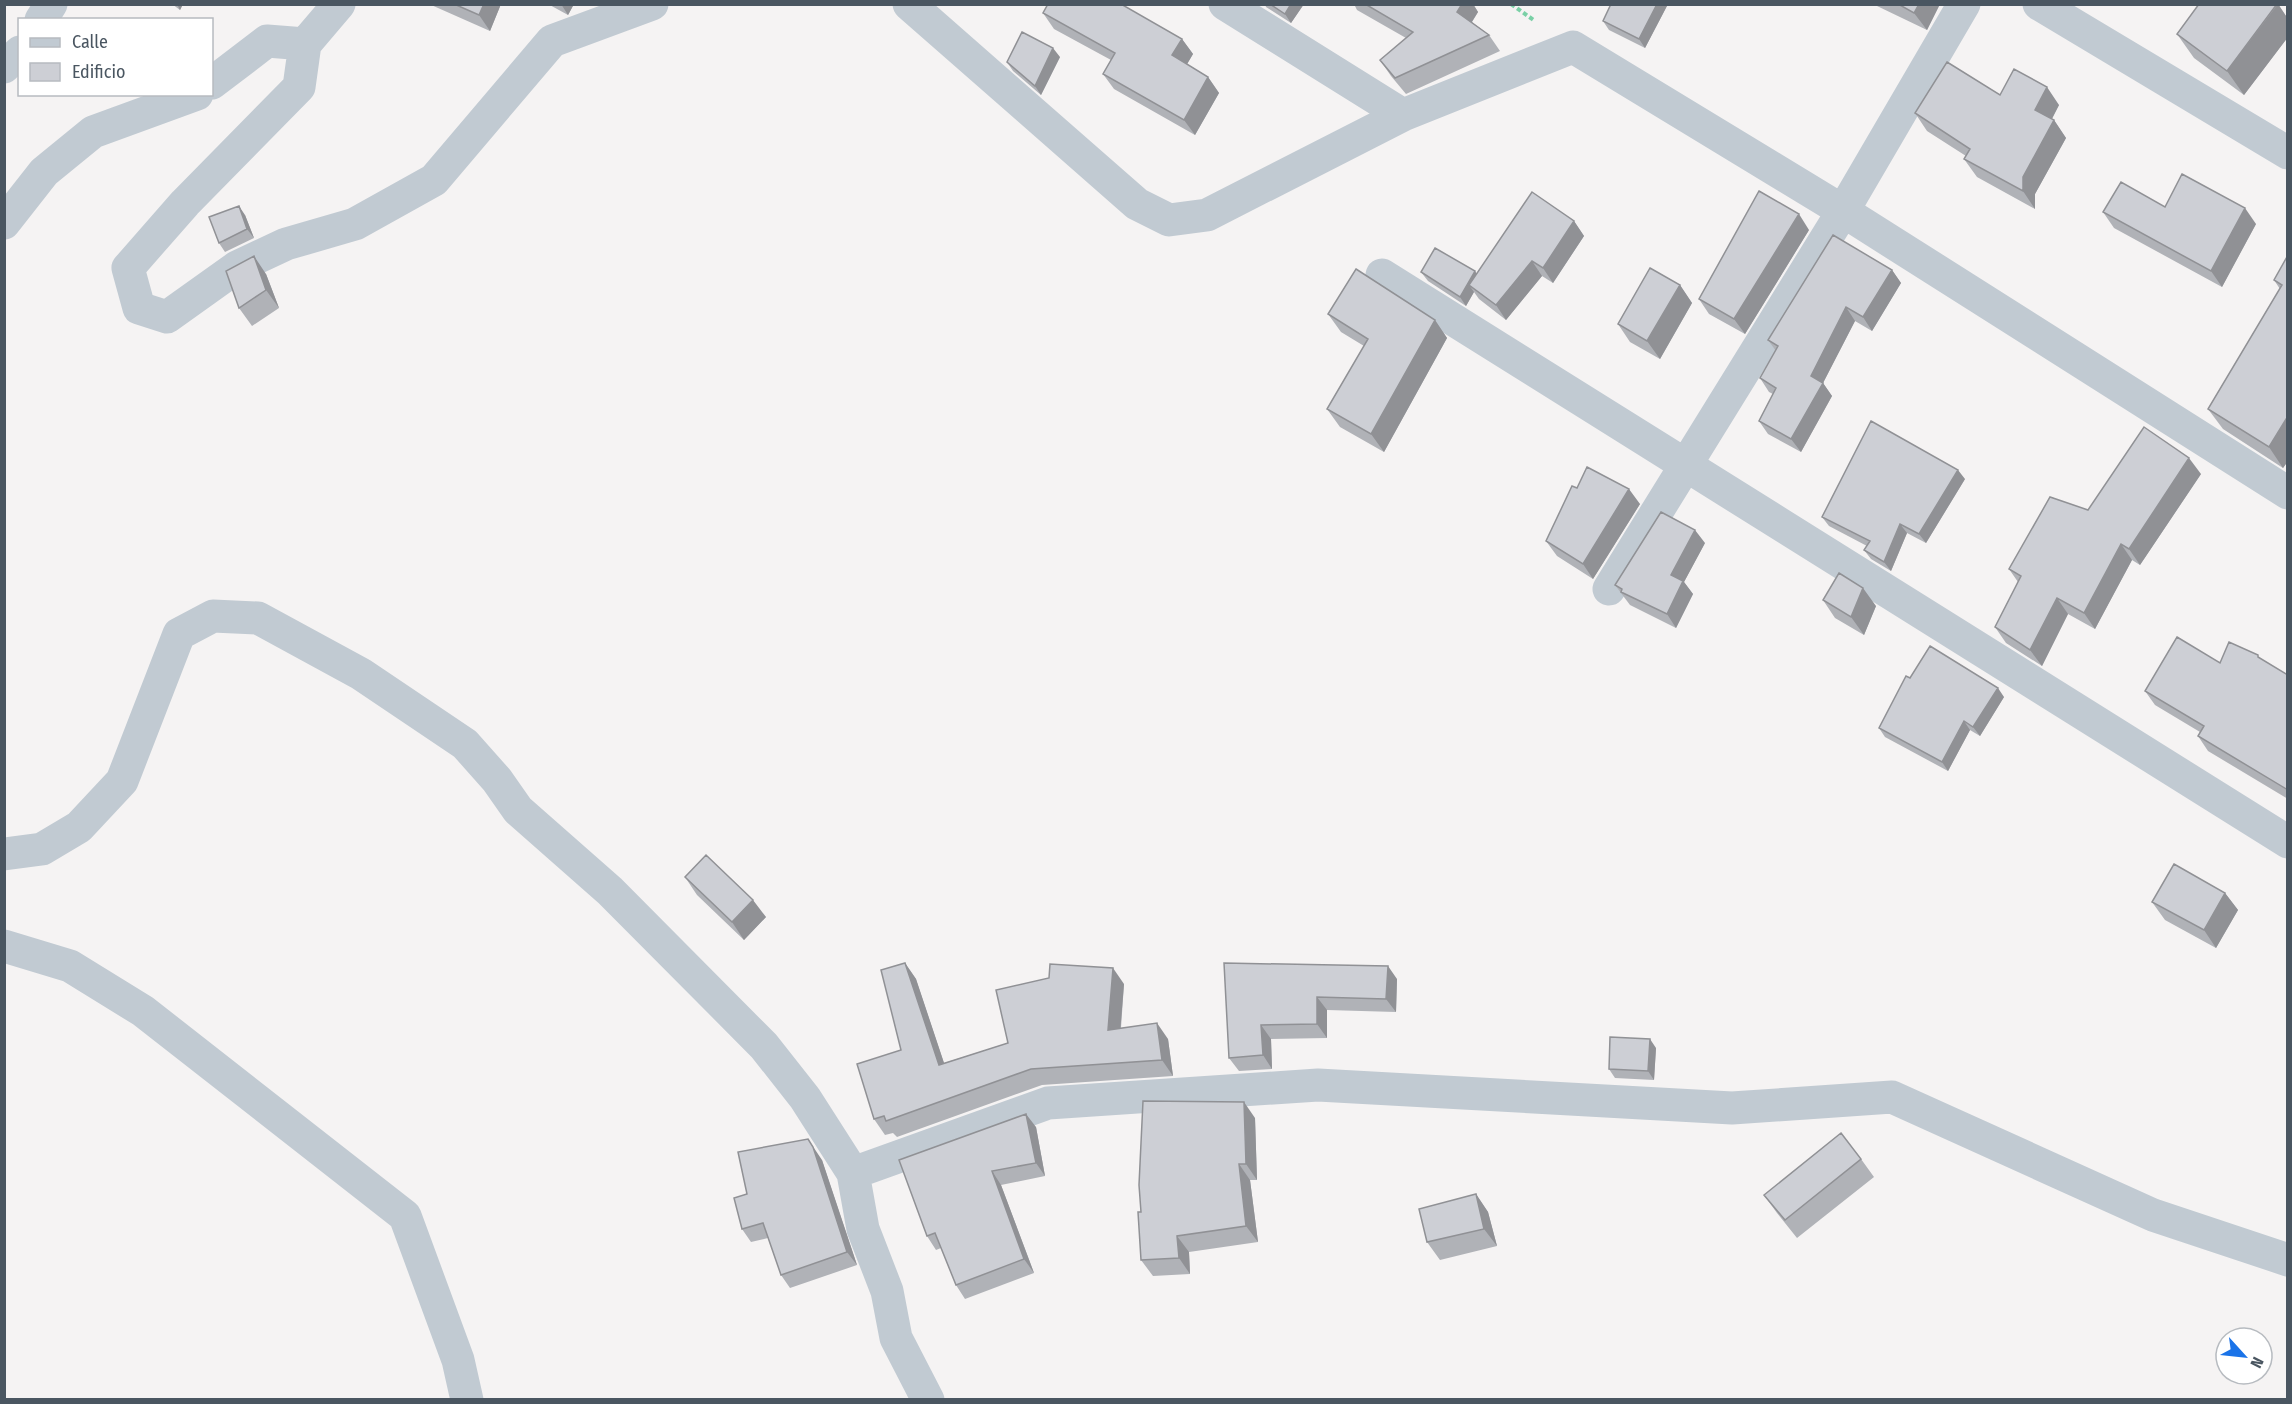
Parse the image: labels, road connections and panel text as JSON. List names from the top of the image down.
{
  "legend": ["Calle", "Edificio"],
  "north": "bottom right"
}
